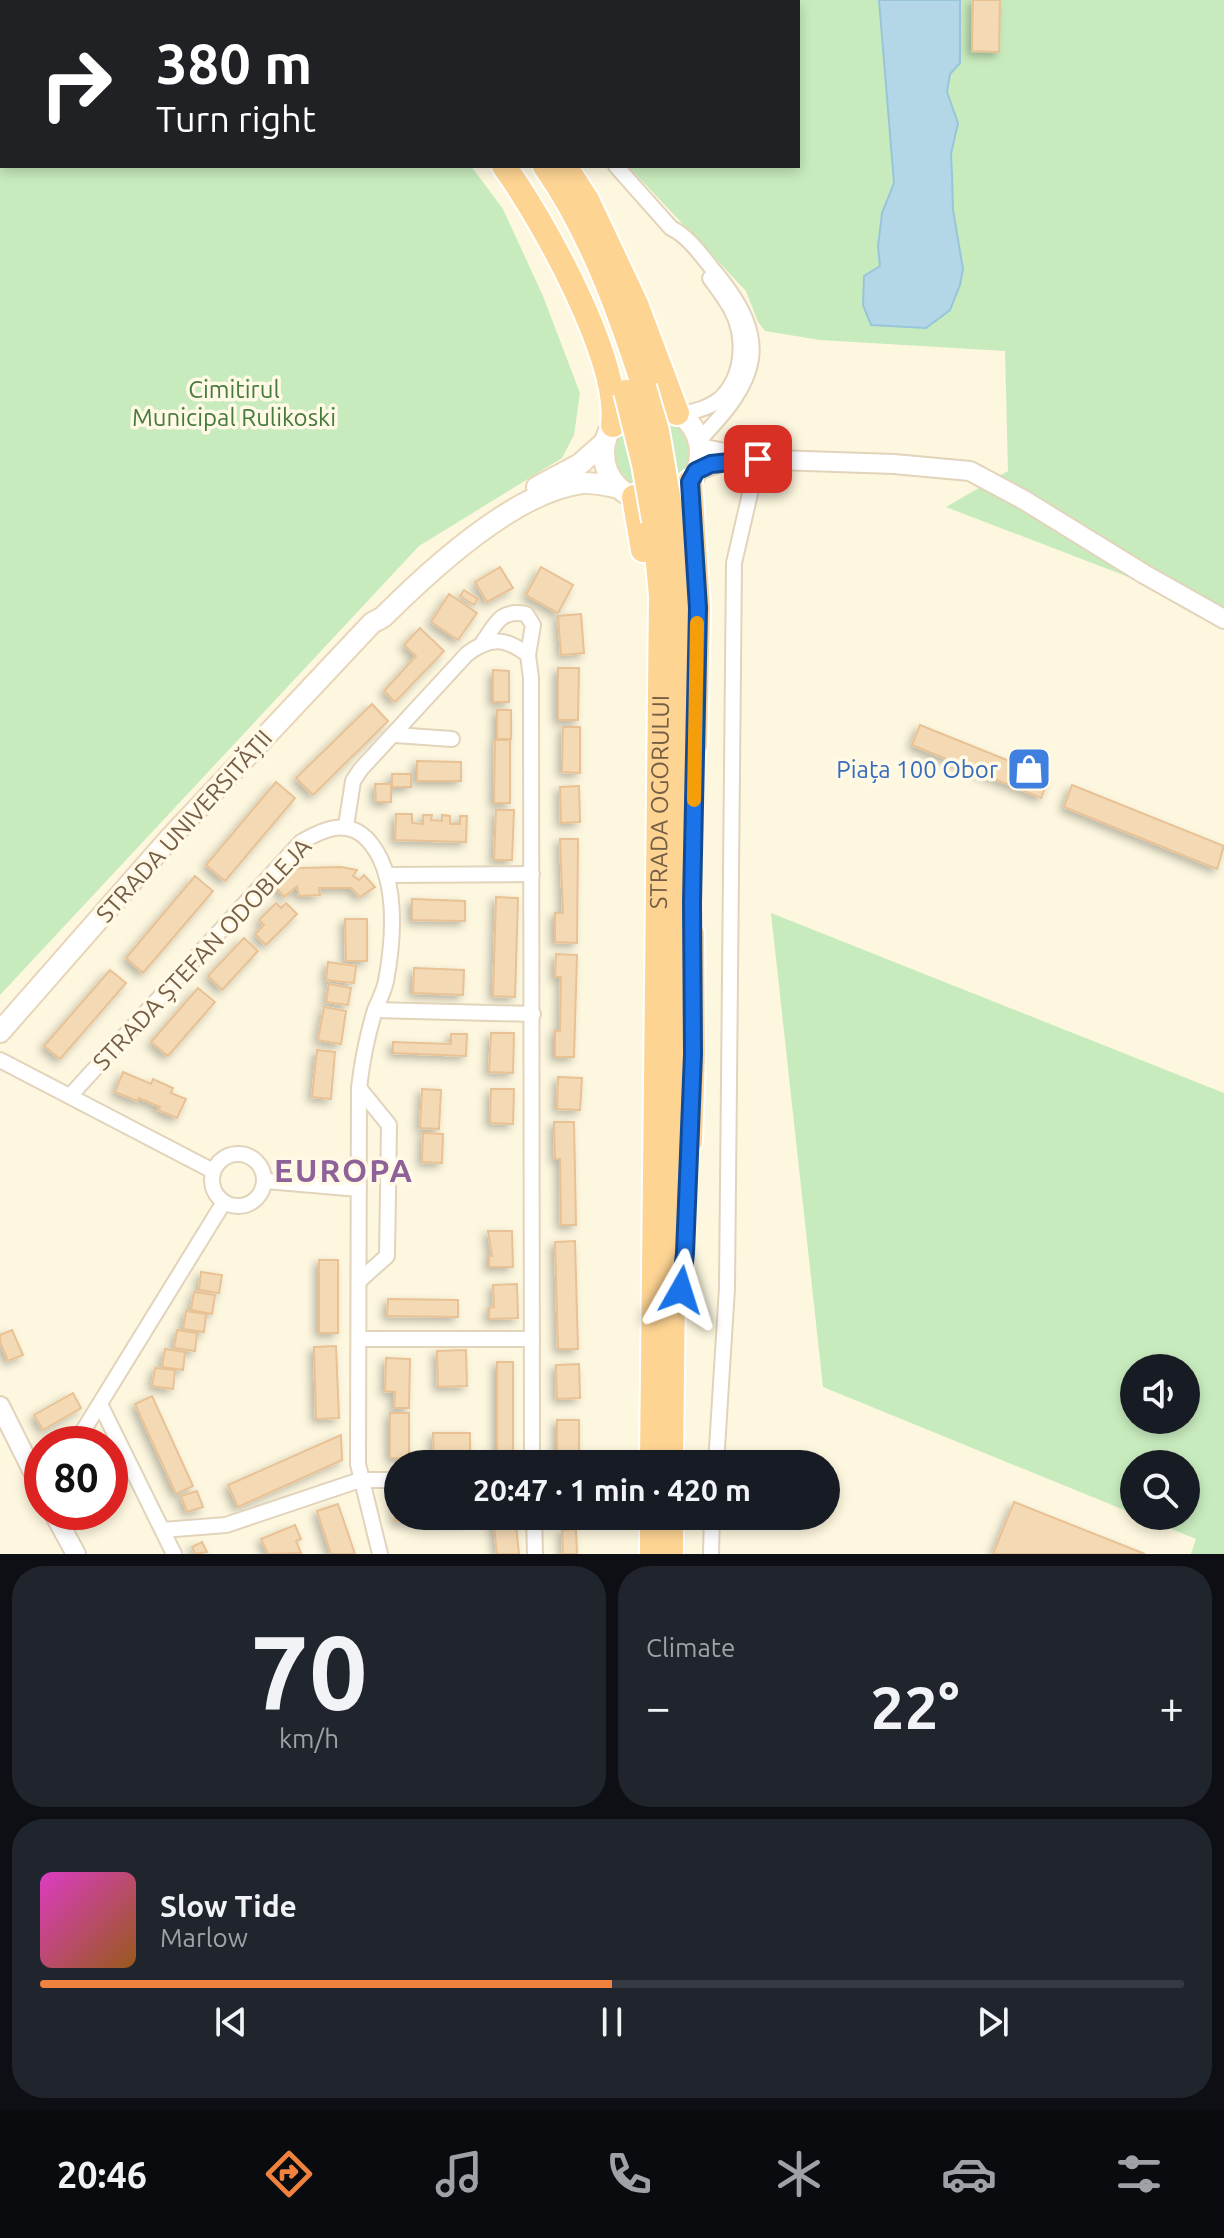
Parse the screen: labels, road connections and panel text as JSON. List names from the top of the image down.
{
  "streets": {
    "highway": ["STRADA OGORULUI"],
    "main road": ["STRADA UNIVERSITĂȚII"],
    "street": ["STRADA ȘTEFAN ODOBLEJA"]
  },
  "districts": ["EUROPA"],
  "parks": ["Cimitirul Municipal Rulikoski"],
  "places": {
    "shop": ["Piața 100 Obor"]
  },
  "page": {
    "turn": ["380 m", "Turn right"],
    "limit": "80",
    "trip": "20:47 · 1 min · 420 m",
    "tile": [
      ["70", "km/h"],
      "Climate"
    ],
    "heat": ["−", "22°", "+"],
    "song": ["Slow Tide", "Marlow"],
    "tabs": "20:46"
  }
}
